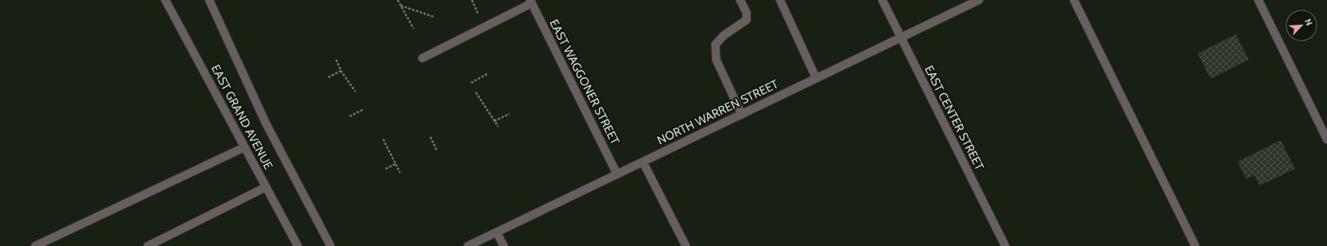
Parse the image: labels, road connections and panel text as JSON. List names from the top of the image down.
{
  "streets": {
    "street": [
      "EAST WAGGONER STREET",
      "NORTH WARREN STREET",
      "EAST GRAND AVENUE",
      "EAST CENTER STREET"
    ]
  },
  "crossings": [
    ["EAST WAGGONER STREET", "NORTH WARREN STREET"],
    ["NORTH WARREN STREET", "EAST CENTER STREET"]
  ],
  "north": "top right"
}
